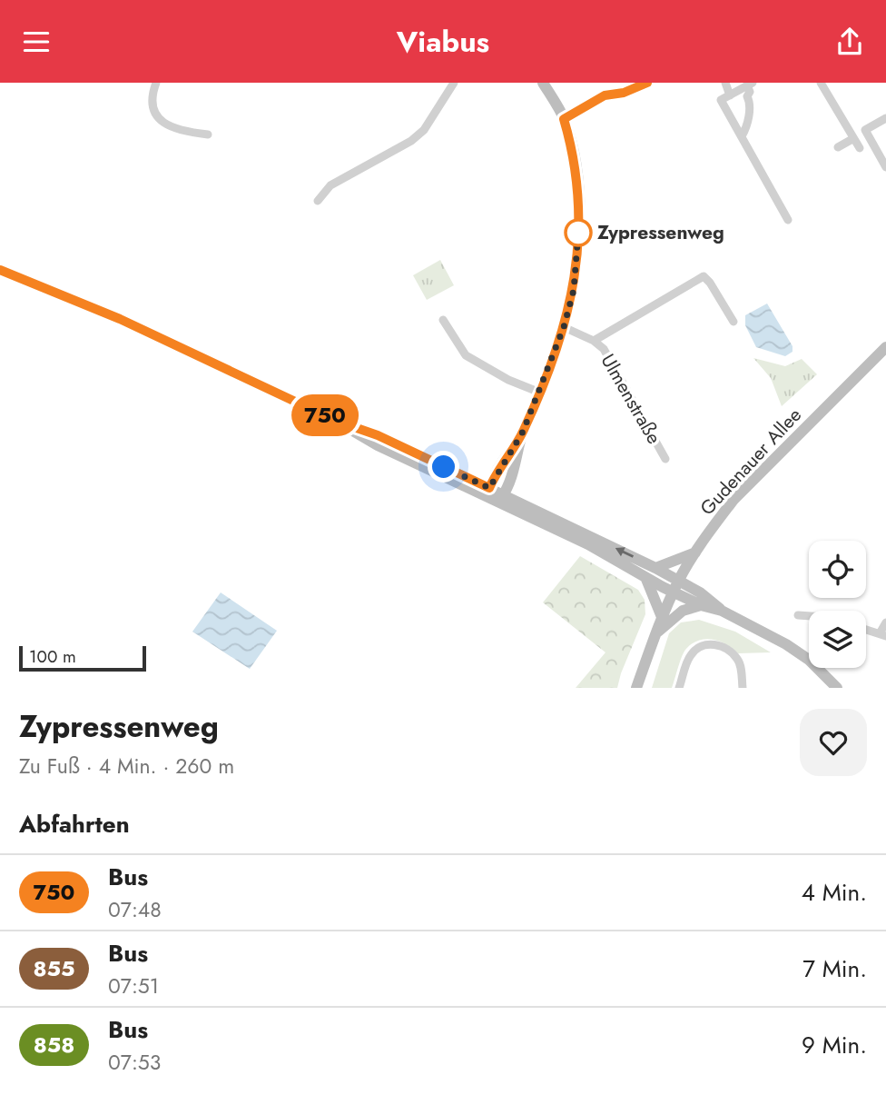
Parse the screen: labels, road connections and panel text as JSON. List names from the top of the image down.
{
  "streets": {
    "main road": ["Gudenauer Allee"],
    "street": ["Ulmenstraße"]
  },
  "places": ["Zypressenweg"],
  "lines": ["bus line 750"],
  "scale_bar": "100 m",
  "page": {
    "header": "Viabus",
    "on_map": "750",
    "scale": "100 m",
    "heading": [
      ["Zypressenweg", "Zu Fuß · 4 Min. · 260 m"],
      "Abfahrten"
    ],
    "list": [
      {
        "mark": "750",
        "name": "Bus",
        "note": "07:48",
        "value": "4 Min."
      },
      {
        "mark": "855",
        "name": "Bus",
        "note": "07:51",
        "value": "7 Min."
      },
      {
        "mark": "858",
        "name": "Bus",
        "note": "07:53",
        "value": "9 Min."
      }
    ]
  }
}
